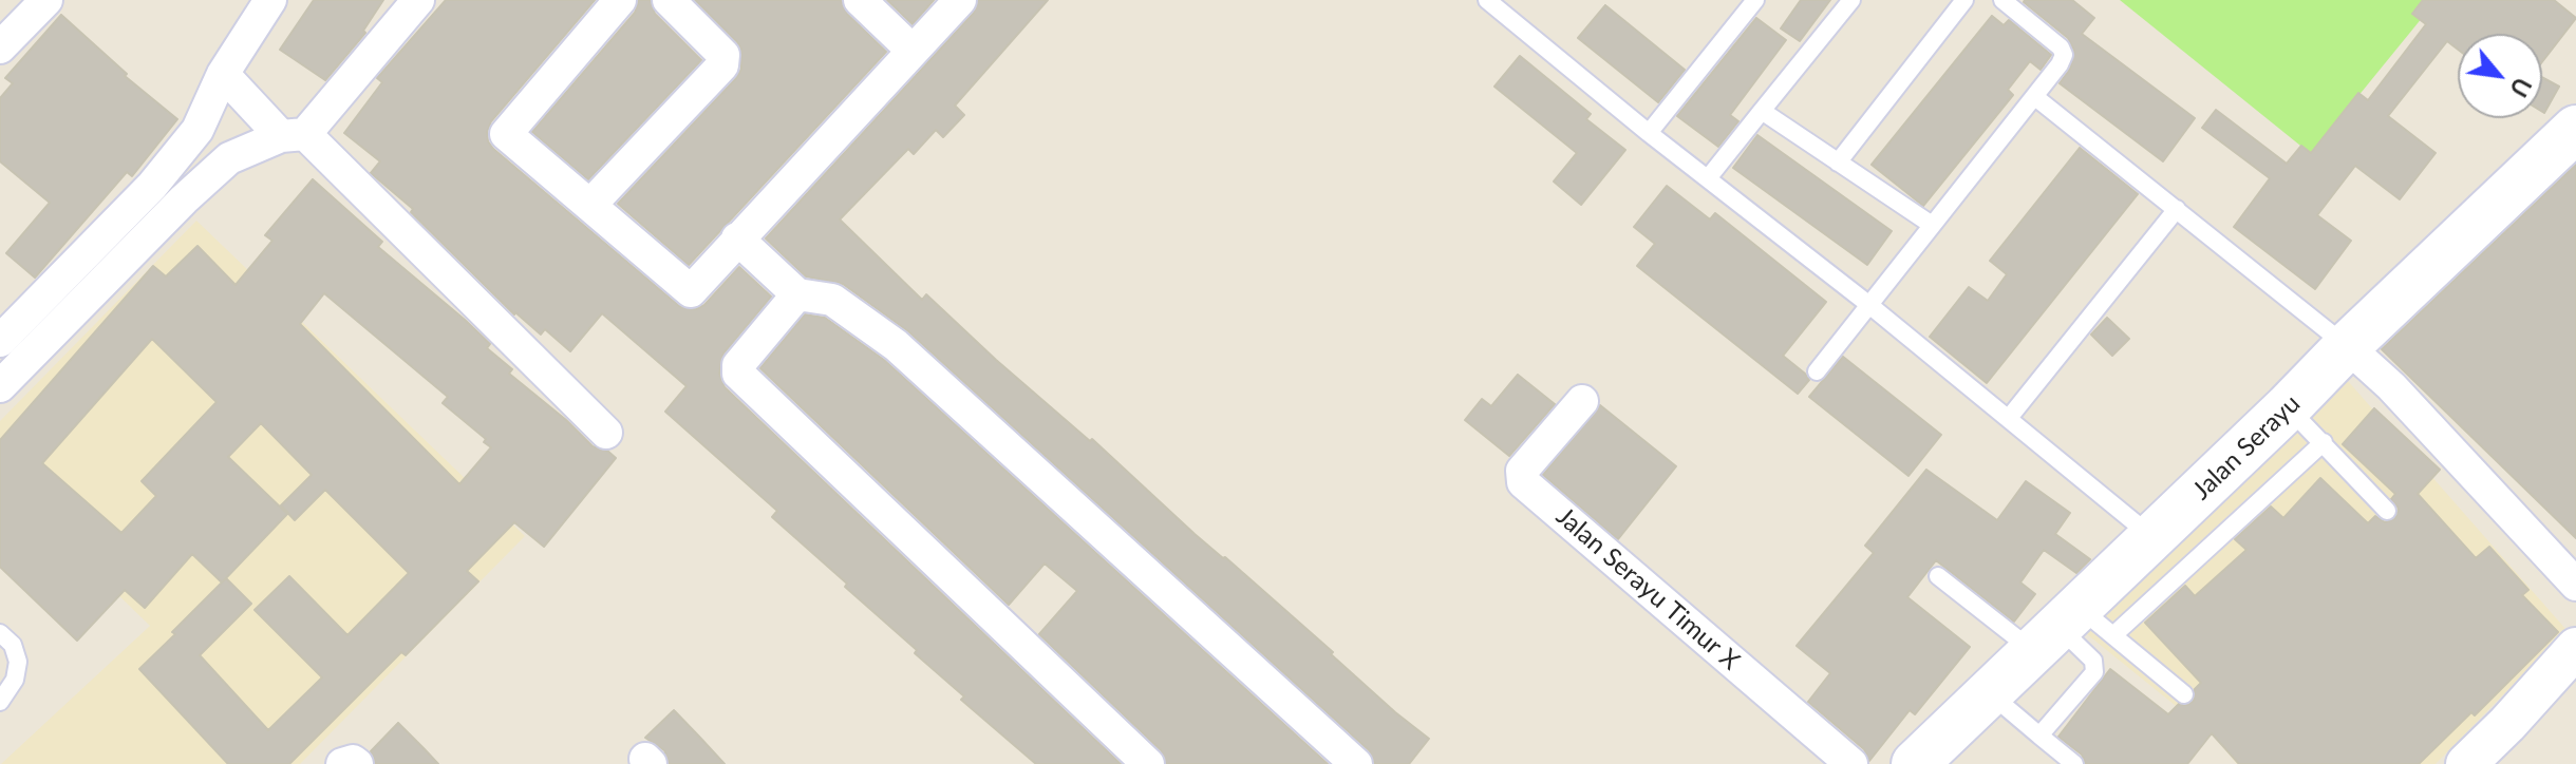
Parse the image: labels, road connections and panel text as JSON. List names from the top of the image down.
{
  "streets": {
    "main road": ["Jalan Serayu"],
    "street": ["Jalan Serayu Timur X"]
  },
  "north": "bottom right"
}
